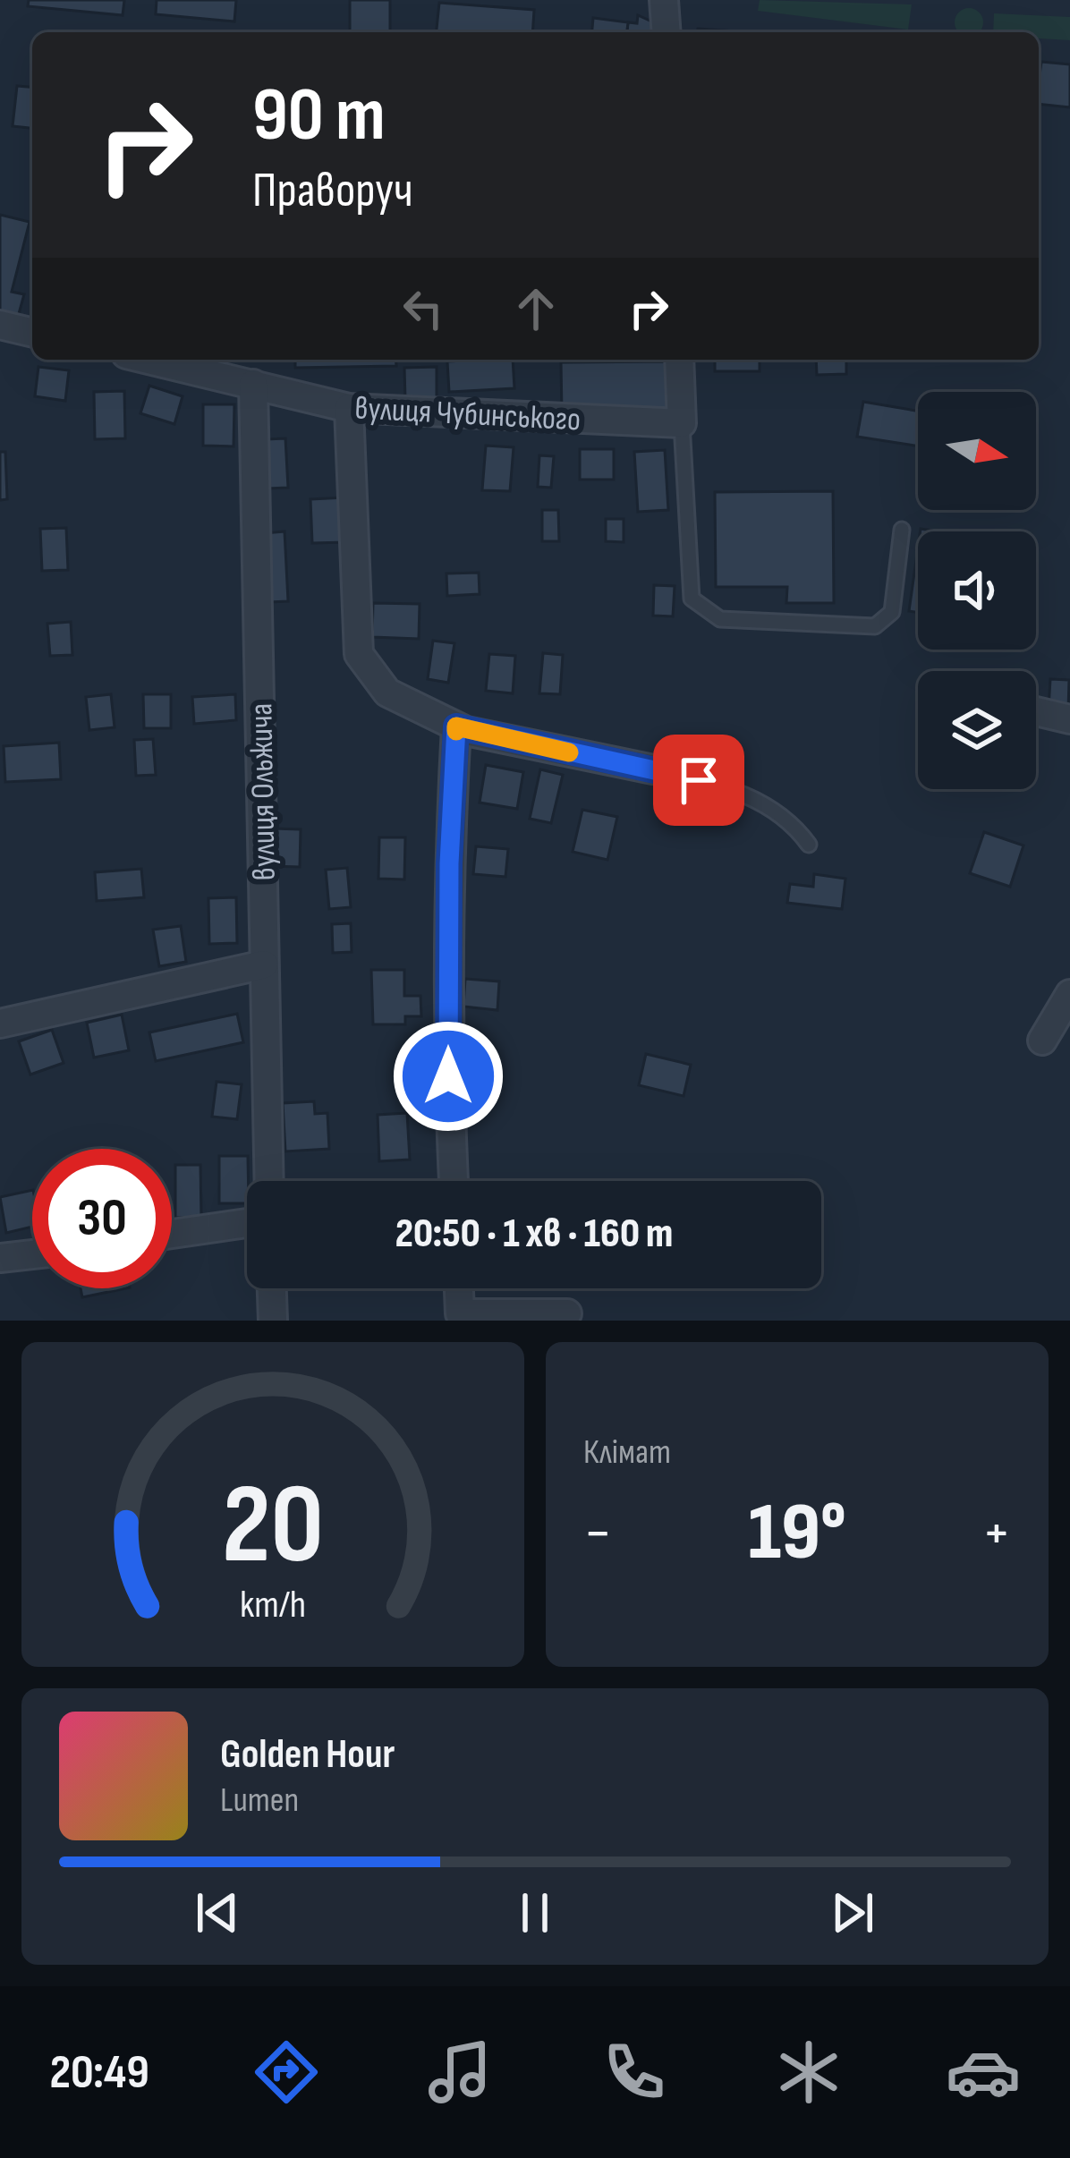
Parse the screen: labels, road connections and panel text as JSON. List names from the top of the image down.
{
  "streets": {
    "street": ["вулиця Чубинського", "вулиця Ольжича"]
  },
  "crossings": [
    ["вулиця Чубинського", "вулиця Ольжича"]
  ],
  "north": "right",
  "page": {
    "turn": ["90 m", "Праворуч"],
    "limit": "30",
    "trip": "20:50 · 1 хв · 160 m",
    "tile": "Клімат",
    "heat": ["−", "19°", "+"],
    "song": ["Golden Hour", "Lumen"],
    "tabs": "20:49",
    "gauge": ["20", "km/h"]
  }
}
